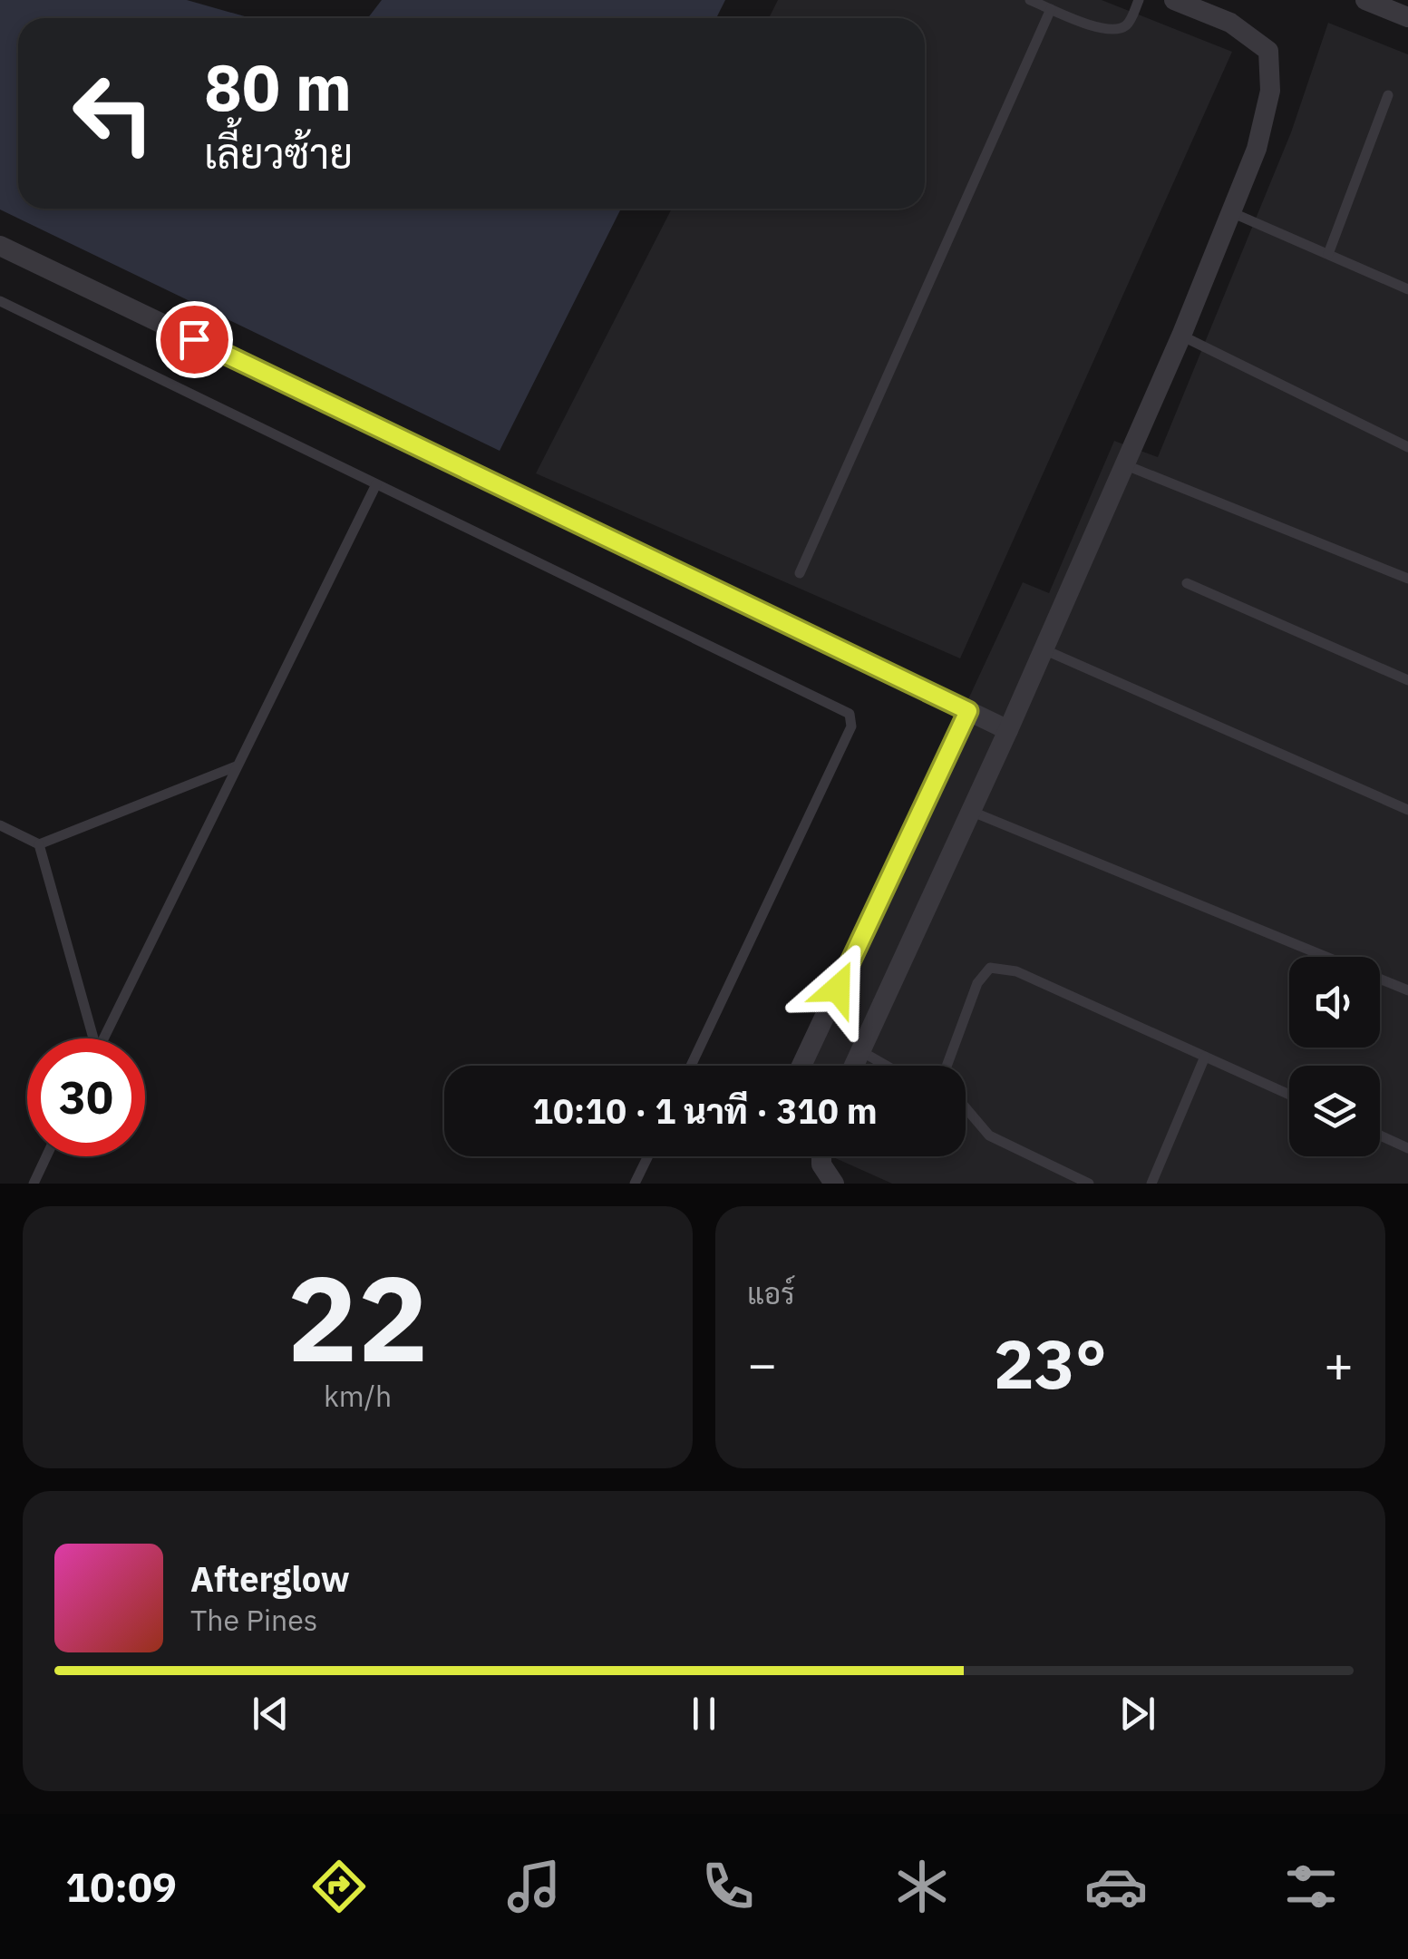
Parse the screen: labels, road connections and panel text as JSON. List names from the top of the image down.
{
  "page": {
    "turn": ["80 m", "เลี้ยวซ้าย"],
    "limit": "30",
    "trip": "10:10 · 1 นาที · 310 m",
    "tile": [
      ["22", "km/h"],
      "แอร์"
    ],
    "heat": ["−", "23°", "+"],
    "song": ["Afterglow", "The Pines"],
    "tabs": "10:09"
  }
}
